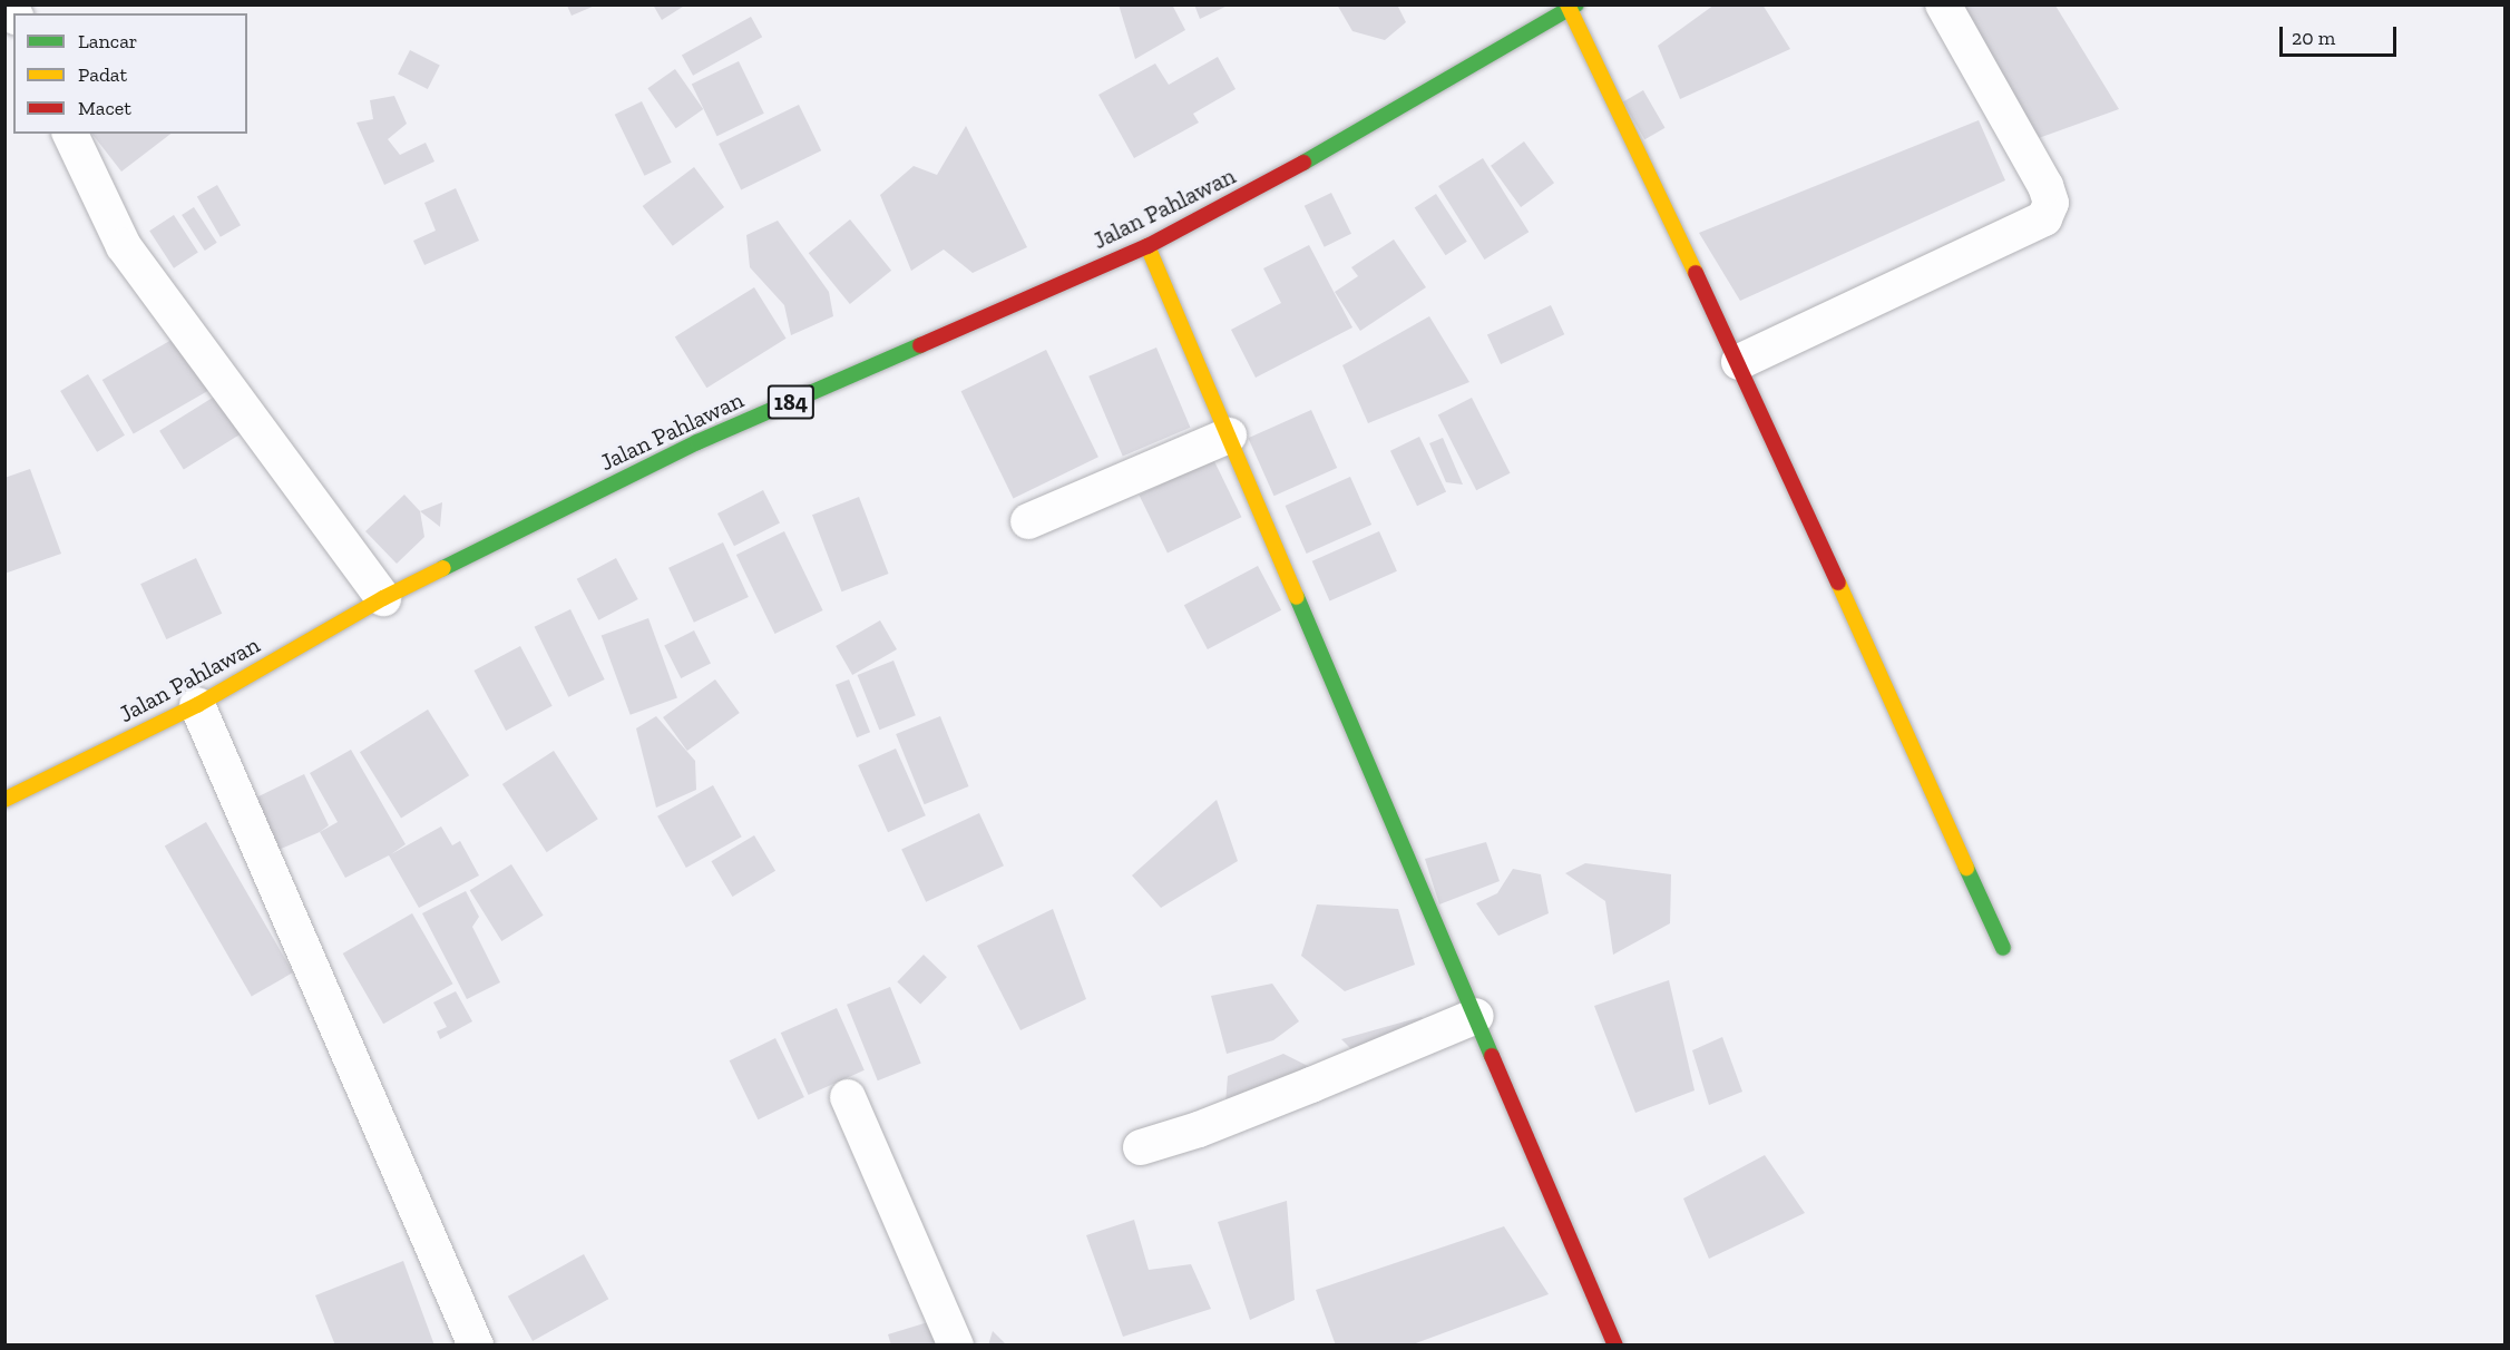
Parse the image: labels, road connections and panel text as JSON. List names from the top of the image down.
{
  "streets": {
    "street": ["Jalan Pahlawan", "184"]
  },
  "legend": ["Lancar", "Padat", "Macet"],
  "scale_bar": "20 m"
}
